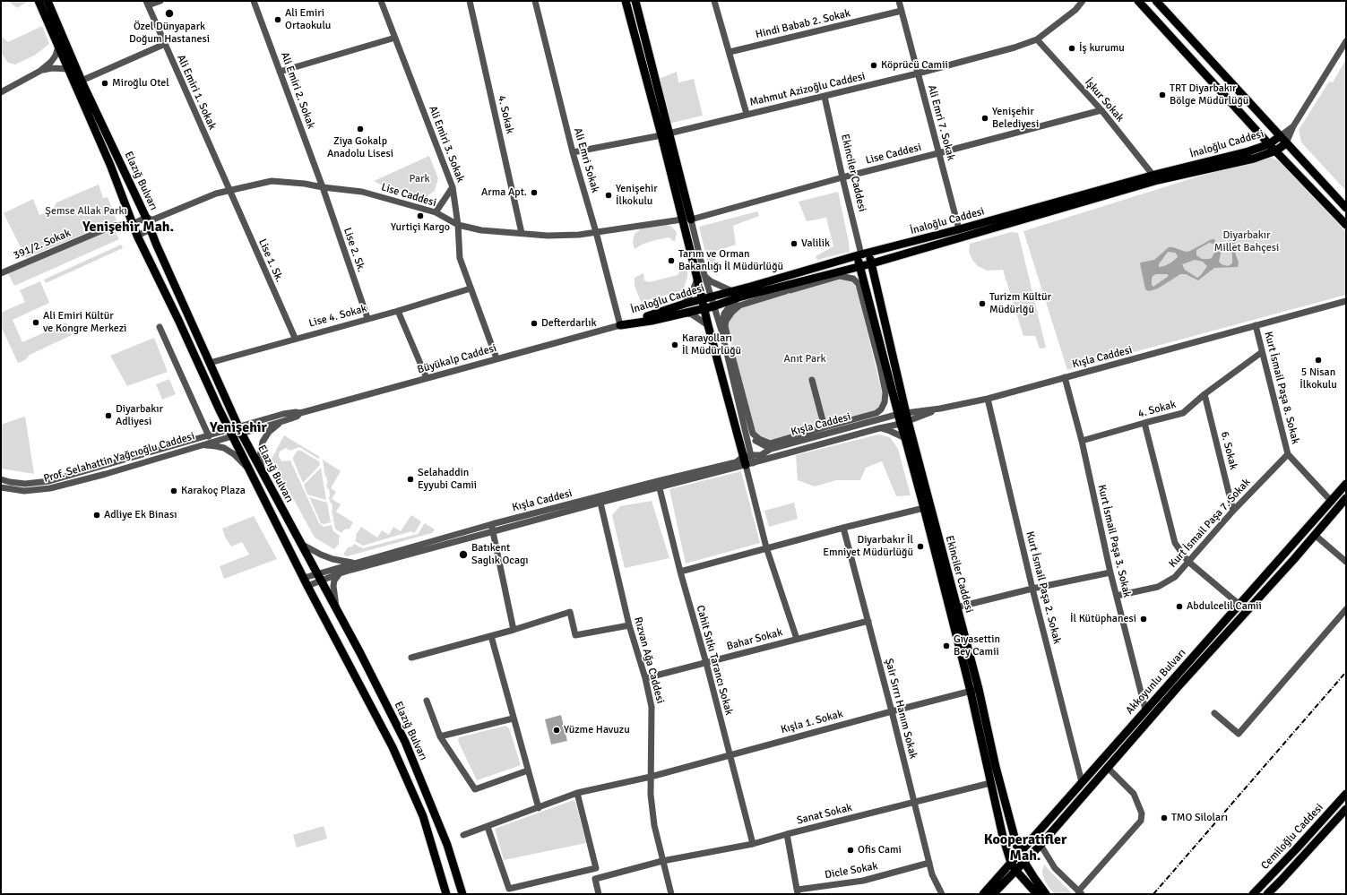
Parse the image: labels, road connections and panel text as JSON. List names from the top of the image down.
{
  "streets": {
    "main road": [
      "İnaloğlu Caddesi",
      "Ekinciler Caddesi",
      "Elazığ Bulvarı",
      "Akkoyunlu Bulvarı",
      "Cemiloğlu Caddesi"
    ],
    "street": [
      "Hindi Babab 2. Sokak",
      "Mahmut Azizoğlu Caddesi",
      "Ali Emiri 2. Sokak",
      "Ali Emiri 1. Sokak",
      "İşkur Sokak",
      "4. Sokak",
      "Ali Emri 7. Sokak",
      "Ali Emiri 3. Sokak",
      "Lise Caddesi",
      "Ali Emri Sokak",
      "391/2. Sokak",
      "Lise 2. Sk.",
      "Lise 1. Sk.",
      "Lise 4. Sokak",
      "Kışla Caddesi",
      "Büyükalp Caddesi",
      "Kurt İsmail Paşa 8. Sokak",
      "6. Sokak",
      "Prof. Selahattin Yağcıoğlu Caddesi",
      "Kurt İsmail Paşa 7. Sokak",
      "Kurt İsmail Paşa 3. Sokak",
      "Kurt İsmail Paşa 2. Sokak",
      "Bahar Sokak",
      "Rızvan Ağa Caddesi",
      "Cahit Sıtkı Tarancı Sokak",
      "Şair Sırrı Hanım Sokak",
      "Kışla 1. Sokak",
      "Sanat Sokak",
      "Dicle Sokak"
    ]
  },
  "crossings": [
    ["Hindi Babab 2. Sokak", "Ali Emri 7. Sokak"],
    ["Mahmut Azizoğlu Caddesi", "İşkur Sokak"],
    ["Mahmut Azizoğlu Caddesi", "Ali Emri 7. Sokak"],
    ["Mahmut Azizoğlu Caddesi", "Ali Emri Sokak"],
    ["Mahmut Azizoğlu Caddesi", "Ekinciler Caddesi"],
    ["Ali Emiri 2. Sokak", "Lise Caddesi"],
    ["Ali Emiri 2. Sokak", "Lise 2. Sk."],
    ["Ali Emiri 1. Sokak", "Lise Caddesi"],
    ["Ali Emiri 1. Sokak", "Lise 1. Sk."],
    ["İşkur Sokak", "İnaloğlu Caddesi"],
    ["İşkur Sokak", "Lise Caddesi"],
    ["4. Sokak", "Lise Caddesi"],
    ["4. Sokak", "Kurt İsmail Paşa 8. Sokak"],
    ["4. Sokak", "6. Sokak"],
    ["4. Sokak", "Kurt İsmail Paşa 3. Sokak"],
    ["Ali Emri 7. Sokak", "İnaloğlu Caddesi"],
    ["Ali Emri 7. Sokak", "Lise Caddesi"],
    ["Ali Emiri 3. Sokak", "Lise Caddesi"],
    ["Ali Emiri 3. Sokak", "Lise 4. Sokak"],
    ["Ali Emiri 3. Sokak", "Büyükalp Caddesi"],
    ["İnaloğlu Caddesi", "Ali Emri Sokak"],
    ["İnaloğlu Caddesi", "Ekinciler Caddesi"],
    ["İnaloğlu Caddesi", "Büyükalp Caddesi"],
    ["Lise Caddesi", "Ali Emri Sokak"],
    ["Lise Caddesi", "Ekinciler Caddesi"],
    ["Lise Caddesi", "Elazığ Bulvarı"],
    ["Lise Caddesi", "391/2. Sokak"],
    ["Lise Caddesi", "Lise 2. Sk."],
    ["Lise Caddesi", "Lise 1. Sk."],
    ["Ali Emri Sokak", "Büyükalp Caddesi"],
    ["Ekinciler Caddesi", "Kışla Caddesi"],
    ["Ekinciler Caddesi", "Akkoyunlu Bulvarı"],
    ["Ekinciler Caddesi", "Kışla 1. Sokak"],
    ["Ekinciler Caddesi", "Sanat Sokak"],
    ["Elazığ Bulvarı", "391/2. Sokak"],
    ["Elazığ Bulvarı", "Lise 4. Sokak"],
    ["Elazığ Bulvarı", "Kışla Caddesi"],
    ["Elazığ Bulvarı", "Büyükalp Caddesi"],
    ["Elazığ Bulvarı", "Prof. Selahattin Yağcıoğlu Caddesi"],
    ["Lise 2. Sk.", "Lise 4. Sokak"],
    ["Lise 1. Sk.", "Lise 4. Sokak"],
    ["Kışla Caddesi", "Kurt İsmail Paşa 8. Sokak"],
    ["Kışla Caddesi", "Kurt İsmail Paşa 3. Sokak"],
    ["Kışla Caddesi", "Kurt İsmail Paşa 2. Sokak"],
    ["Kışla Caddesi", "Rızvan Ağa Caddesi"],
    ["Kışla Caddesi", "Cahit Sıtkı Tarancı Sokak"],
    ["Büyükalp Caddesi", "Prof. Selahattin Yağcıoğlu Caddesi"],
    ["Kurt İsmail Paşa 8. Sokak", "Kurt İsmail Paşa 7. Sokak"],
    ["Kurt İsmail Paşa 8. Sokak", "Akkoyunlu Bulvarı"],
    ["6. Sokak", "Kurt İsmail Paşa 7. Sokak"],
    ["Kurt İsmail Paşa 7. Sokak", "Kurt İsmail Paşa 3. Sokak"],
    ["Kurt İsmail Paşa 3. Sokak", "Akkoyunlu Bulvarı"],
    ["Kurt İsmail Paşa 2. Sokak", "Akkoyunlu Bulvarı"],
    ["Bahar Sokak", "Rızvan Ağa Caddesi"],
    ["Bahar Sokak", "Cahit Sıtkı Tarancı Sokak"],
    ["Bahar Sokak", "Şair Sırrı Hanım Sokak"],
    ["Rızvan Ağa Caddesi", "Kışla 1. Sokak"],
    ["Rızvan Ağa Caddesi", "Sanat Sokak"],
    ["Cahit Sıtkı Tarancı Sokak", "Kışla 1. Sokak"],
    ["Cahit Sıtkı Tarancı Sokak", "Sanat Sokak"],
    ["Şair Sırrı Hanım Sokak", "Kışla 1. Sokak"],
    ["Şair Sırrı Hanım Sokak", "Sanat Sokak"],
    ["Şair Sırrı Hanım Sokak", "Dicle Sokak"]
  ],
  "districts": ["Yenişehir Mah.", "Yenişehir", "Kooperatifler Mah."],
  "parks": [
    "Park",
    "Şemse Allak Parkı",
    "Diyarbakır Millet Bahçesi",
    "Anıt Park"
  ],
  "places": [
    "Özel Dünyapark Doğum Hastanesi",
    "Ali Emiri Ortaokulu",
    "İş kurumu",
    "Köprücü Camii",
    "Miroğlu Otel",
    "TRT Diyarbakır Bölge Müdürlüğü",
    "Yenişehir Belediyesi",
    "Ziya Gokalp Anadolu Lisesi",
    "Arma Apt.",
    "Yenişehir İlkokulu",
    "Yurtiçi Kargo",
    "Valilik",
    "Tarım ve Orman Bakanlığı İl Müdürlüğü",
    "Turizm Kültür Müdürlğü",
    "Ali Emiri Kültür ve Kongre Merkezi",
    "Defterdarlık",
    "Karayolları İl Müdürlüğü",
    "5 Nisan İlkokulu",
    "Diyarbakır Adliyesi",
    "Selahaddin Eyyubi Camii",
    "Karakoç Plaza",
    "Adliye Ek Binası",
    "Diyarbakır İl Emniyet Müdürlüğü",
    "Batıkent Saglık Ocagı",
    "Abdulcelil Camii",
    "İl Kütüphanesi",
    "Gıyasettin Bey Camii",
    "Yüzme Havuzu",
    "TMO Siloları",
    "Ofis Cami"
  ]
}
